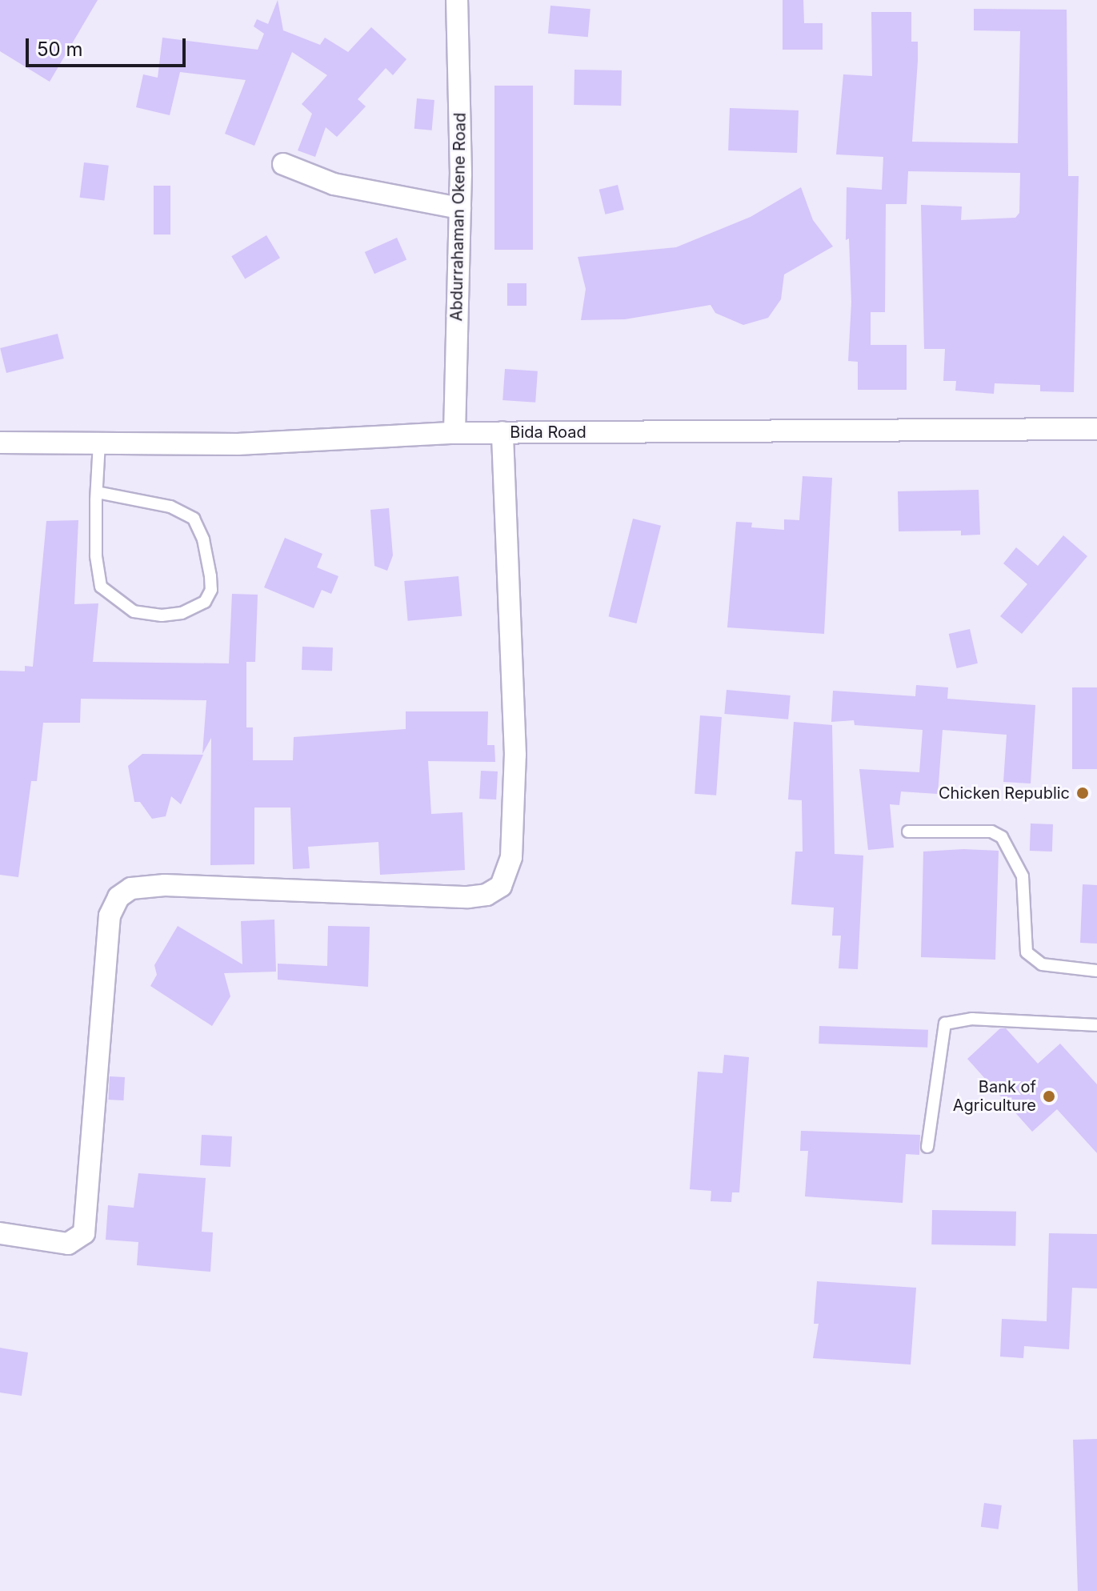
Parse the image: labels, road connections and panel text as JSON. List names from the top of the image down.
{
  "streets": {
    "street": ["Abdurrahaman Okene Road", "Bida Road"]
  },
  "crossings": [
    ["Abdurrahaman Okene Road", "Bida Road"]
  ],
  "places": ["Chicken Republic", "Bank of Agriculture"],
  "scale_bar": "50 m"
}
